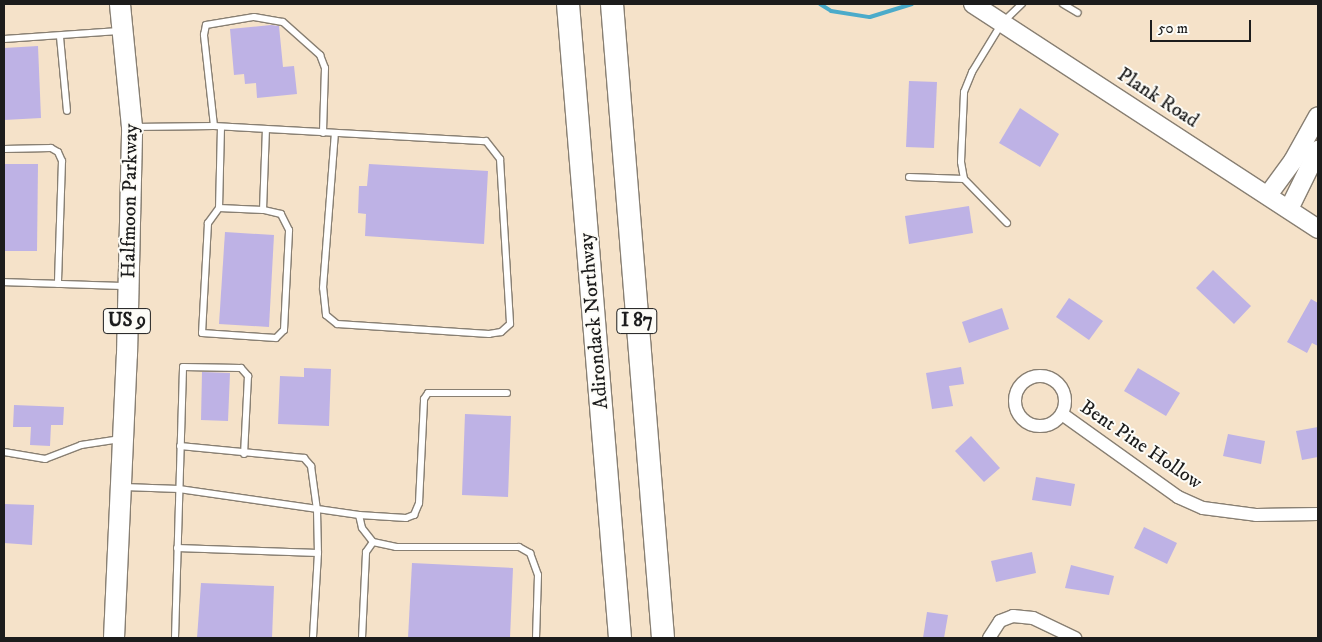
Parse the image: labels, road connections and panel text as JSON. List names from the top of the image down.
{
  "streets": {
    "highway": ["Adirondack Northway", "I 87"],
    "main road": ["Halfmoon Parkway", "US 9"],
    "street": ["Plank Road", "Bent Pine Hollow"]
  },
  "scale_bar": "50 m"
}
